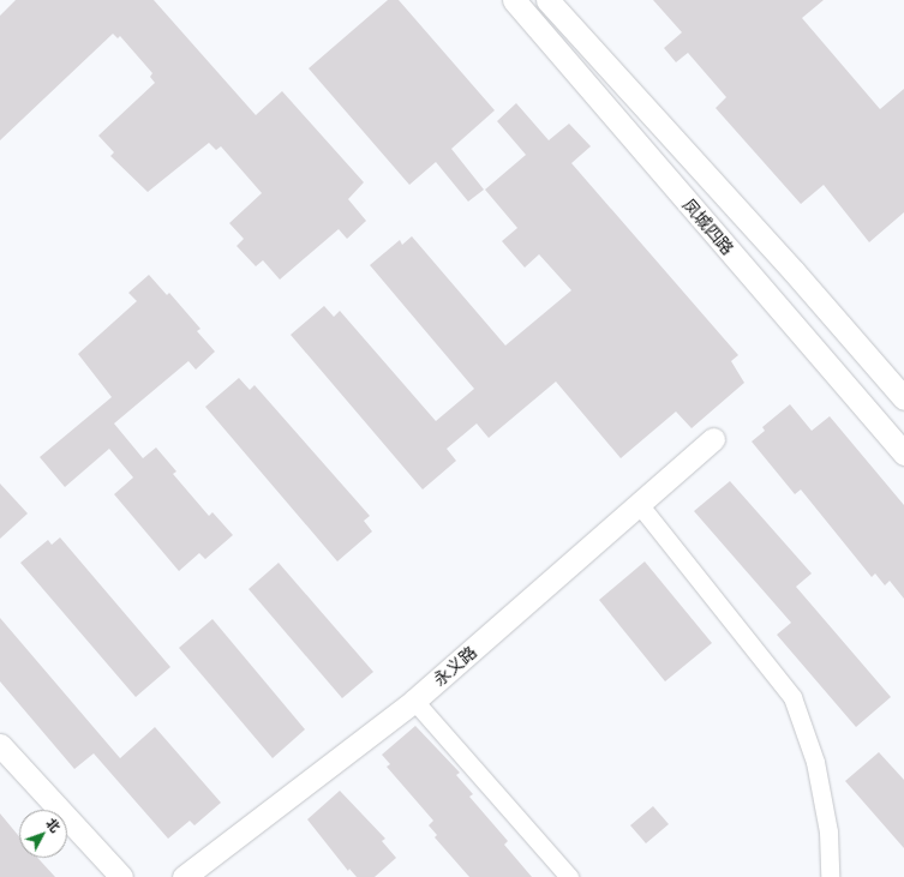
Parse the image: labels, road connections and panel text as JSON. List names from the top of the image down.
{
  "streets": {
    "street": ["凤城四路", "永义路"]
  },
  "north": "top right"
}
